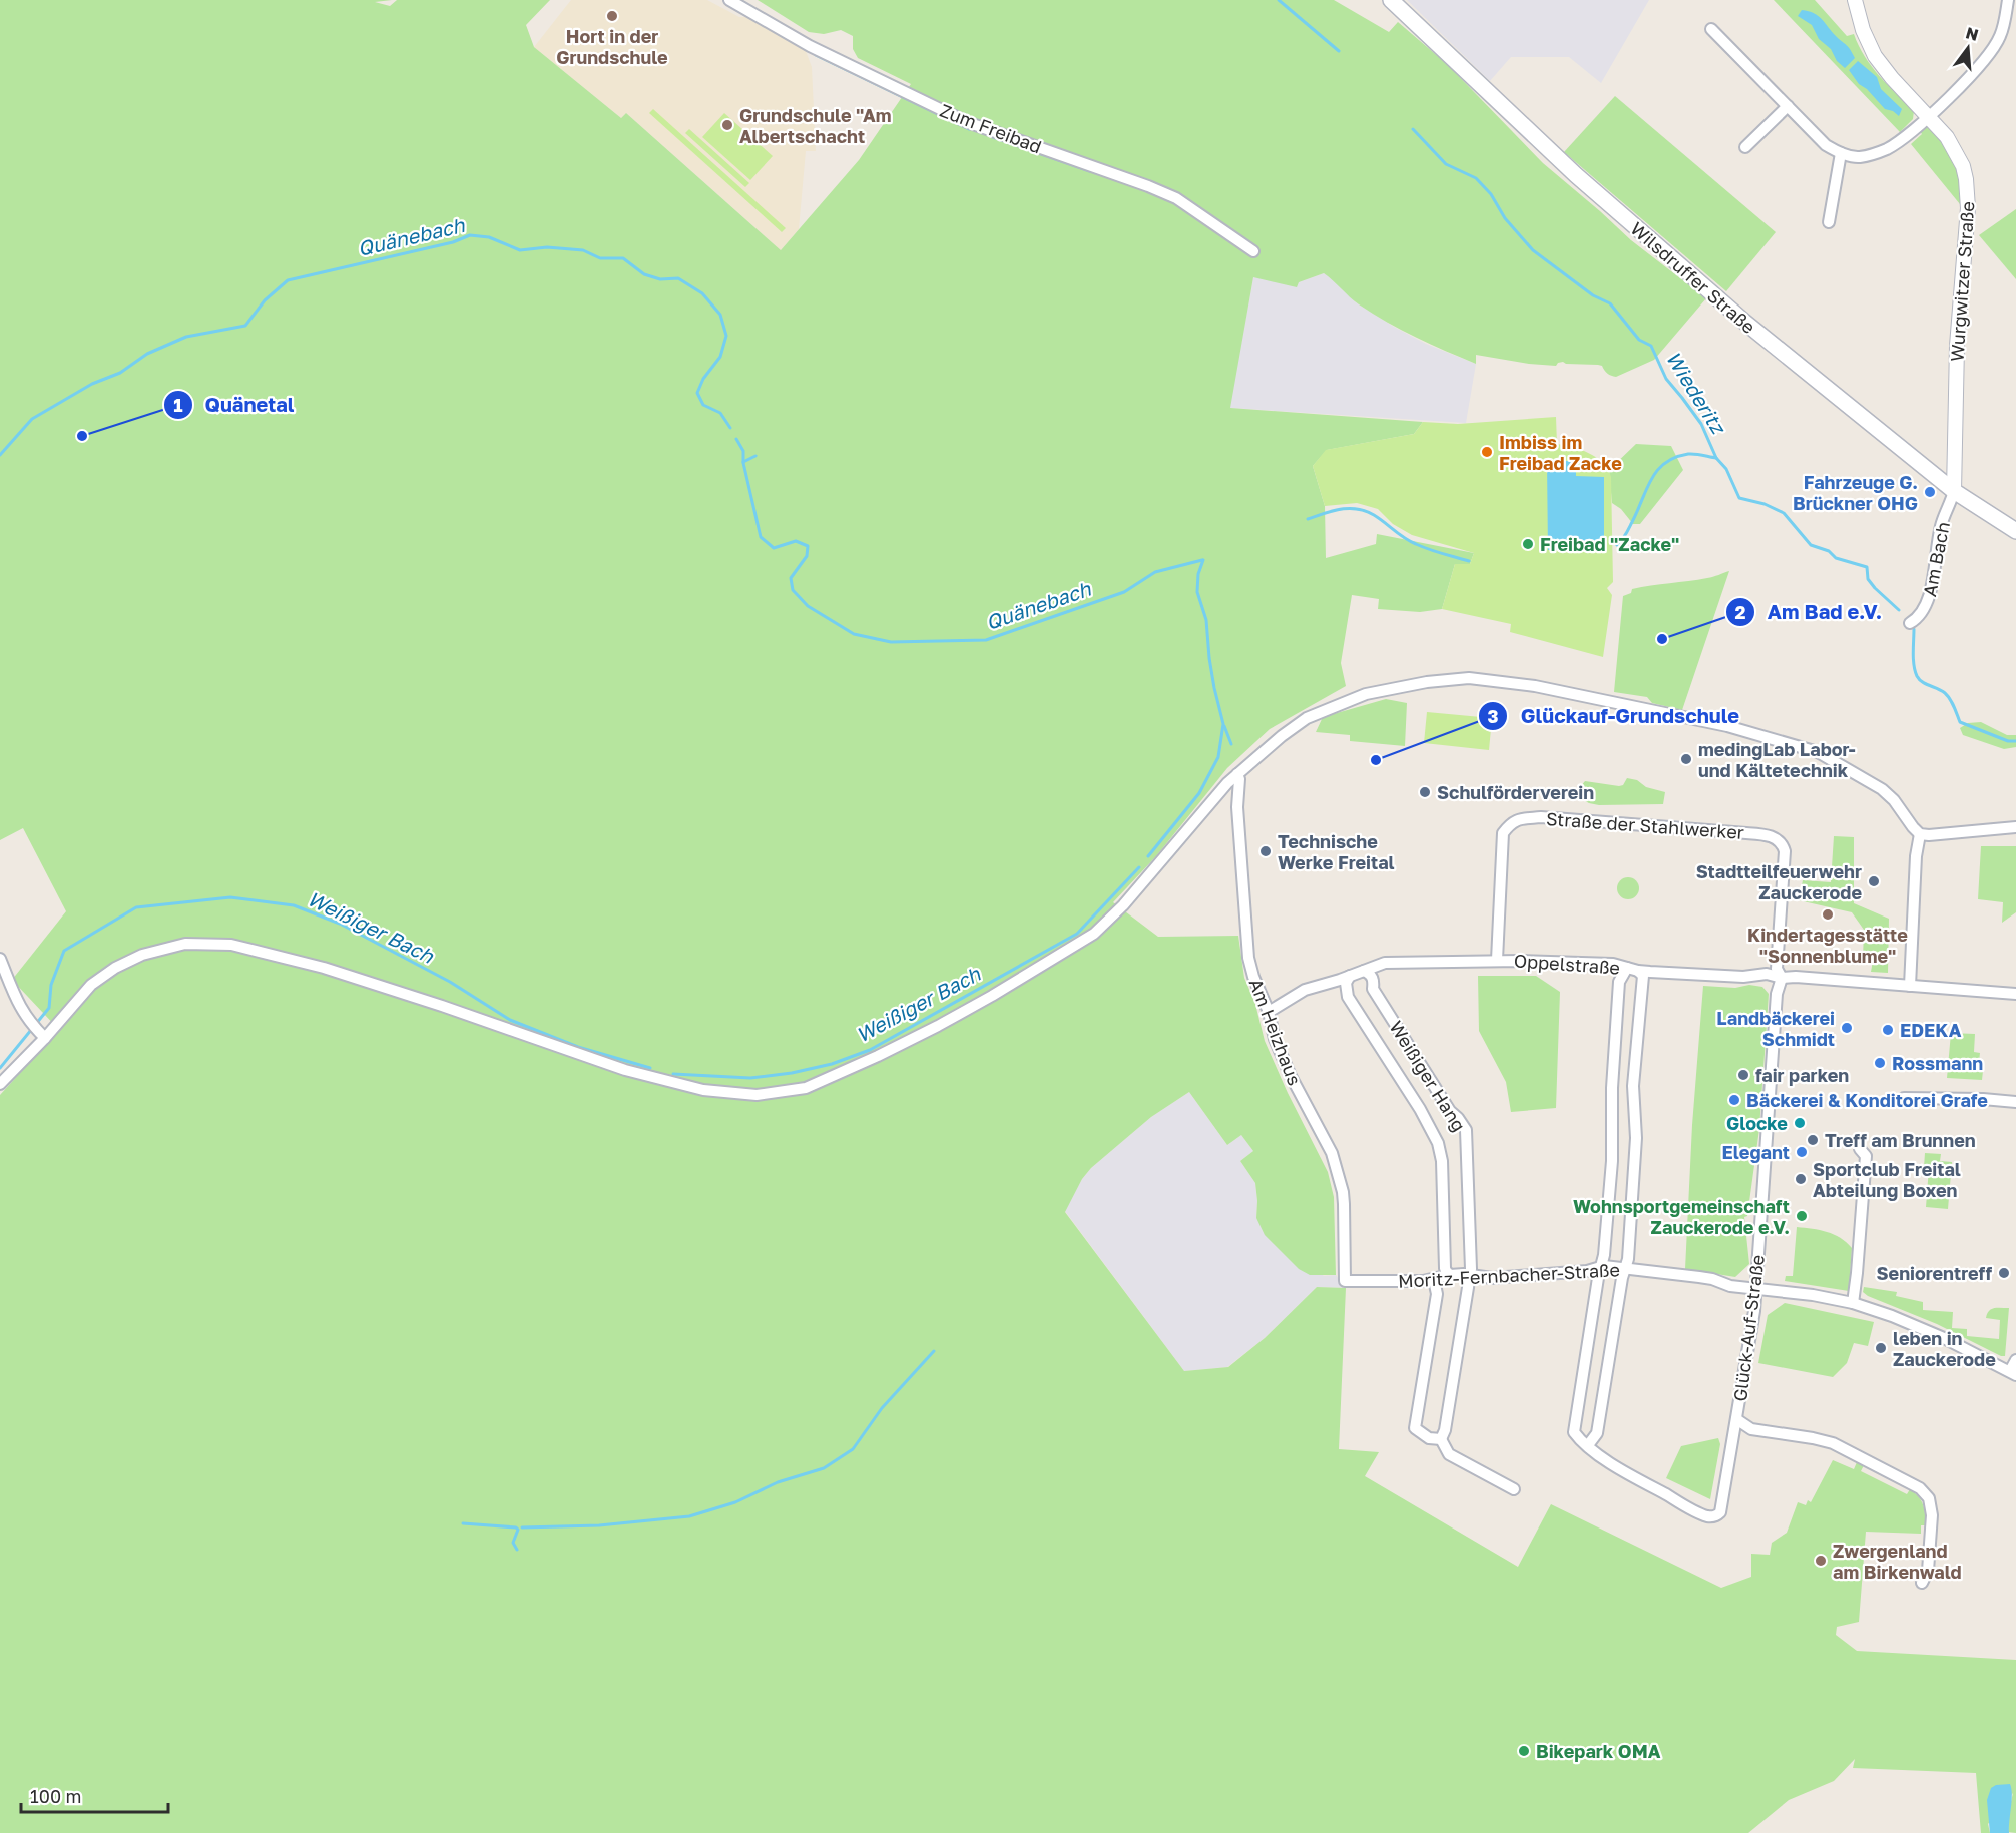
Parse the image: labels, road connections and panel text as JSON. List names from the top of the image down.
{
  "streets": {
    "main road": ["Wilsdruffer Straße"],
    "street": [
      "Zum Freibad",
      "Wurgwitzer Straße",
      "Am Bach",
      "Straße der Stahlwerker",
      "Oppelstraße",
      "Am Heizhaus",
      "Weißiger Hang",
      "Moritz-Fernbacher-Straße",
      "Glück-Auf-Straße"
    ]
  },
  "crossings": [
    ["Wilsdruffer Straße", "Wurgwitzer Straße"],
    ["Wilsdruffer Straße", "Am Bach"],
    ["Wurgwitzer Straße", "Am Bach"],
    ["Straße der Stahlwerker", "Oppelstraße"],
    ["Straße der Stahlwerker", "Glück-Auf-Straße"],
    ["Oppelstraße", "Am Heizhaus"],
    ["Oppelstraße", "Weißiger Hang"],
    ["Oppelstraße", "Glück-Auf-Straße"],
    ["Am Heizhaus", "Moritz-Fernbacher-Straße"],
    ["Weißiger Hang", "Moritz-Fernbacher-Straße"],
    ["Moritz-Fernbacher-Straße", "Glück-Auf-Straße"]
  ],
  "water": ["Quänebach", "Wiederitz", "Weißiger Bach"],
  "places": [
    "Hort in der Grundschule",
    "Grundschule \"Am Albertschacht",
    "Quänetal",
    "Imbiss im Freibad Zacke",
    "Fahrzeuge G. Brückner OHG",
    "Freibad \"Zacke\"",
    "Am Bad e.V.",
    "medingLab Labor- und Kältetechnik",
    "Glückauf-Grundschule",
    "Schulförderverein",
    "Technische Werke Freital",
    "Stadtteilfeuerwehr Zauckerode",
    "Kindertagesstätte \"Sonnenblume\"",
    "Landbäckerei Schmidt",
    "EDEKA",
    "Rossmann",
    "fair parken",
    "Bäckerei & Konditorei Grafe",
    "Glocke",
    "Treff am Brunnen",
    "Elegant",
    "Sportclub Freital Abteilung Boxen",
    "Wohnsportgemeinschaft Zauckerode e.V.",
    "Seniorentreff",
    "leben in Zauckerode",
    "Zwergenland am Birkenwald",
    "Bikepark OMA"
  ],
  "scale_bar": "100 m",
  "north": "top"
}
